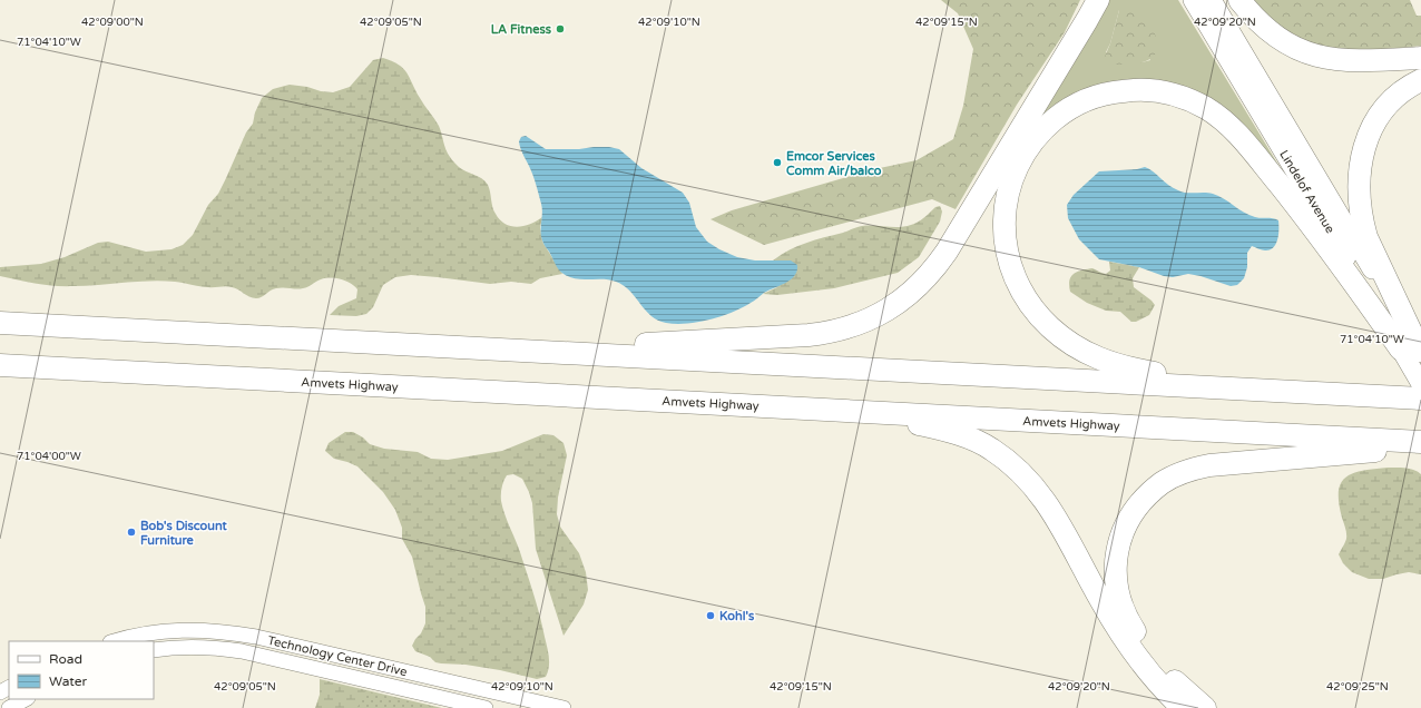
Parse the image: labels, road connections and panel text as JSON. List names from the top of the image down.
{
  "streets": {
    "highway": ["Amvets Highway"],
    "main road": ["Lindelof Avenue"],
    "street": ["Technology Center Drive"]
  },
  "places": [
    "LA Fitness",
    "Emcor Services Comm Air/balco",
    "Bob's Discount Furniture",
    "Kohl's"
  ],
  "legend": ["Road", "Water"],
  "coordinates": [
    "42°09'00\"N",
    "42°09'05\"N",
    "42°09'10\"N",
    "42°09'15\"N",
    "42°09'20\"N",
    "71°04'10\"W",
    "71°04'00\"W",
    "42°09'25\"N"
  ]
}
